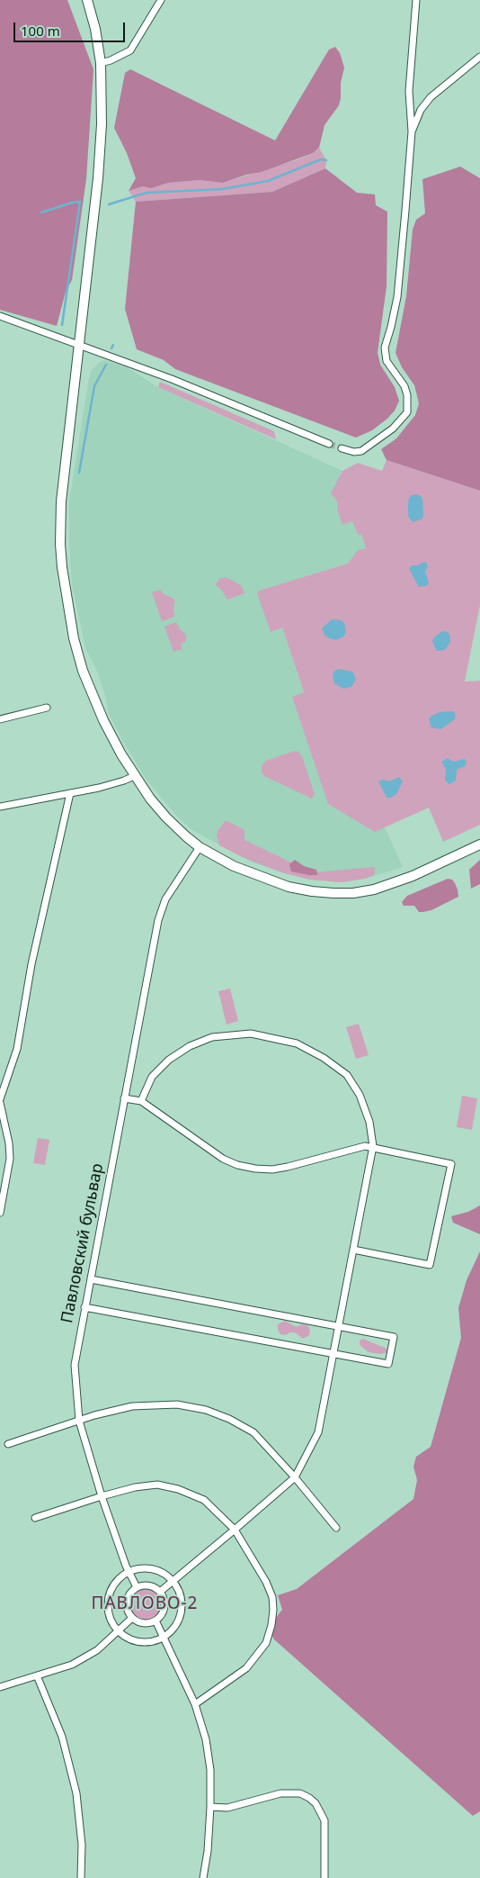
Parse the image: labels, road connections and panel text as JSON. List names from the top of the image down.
{
  "streets": {
    "street": ["Павловский бульвар"]
  },
  "districts": ["ПАВЛОВО-2"],
  "scale_bar": "100 m"
}
